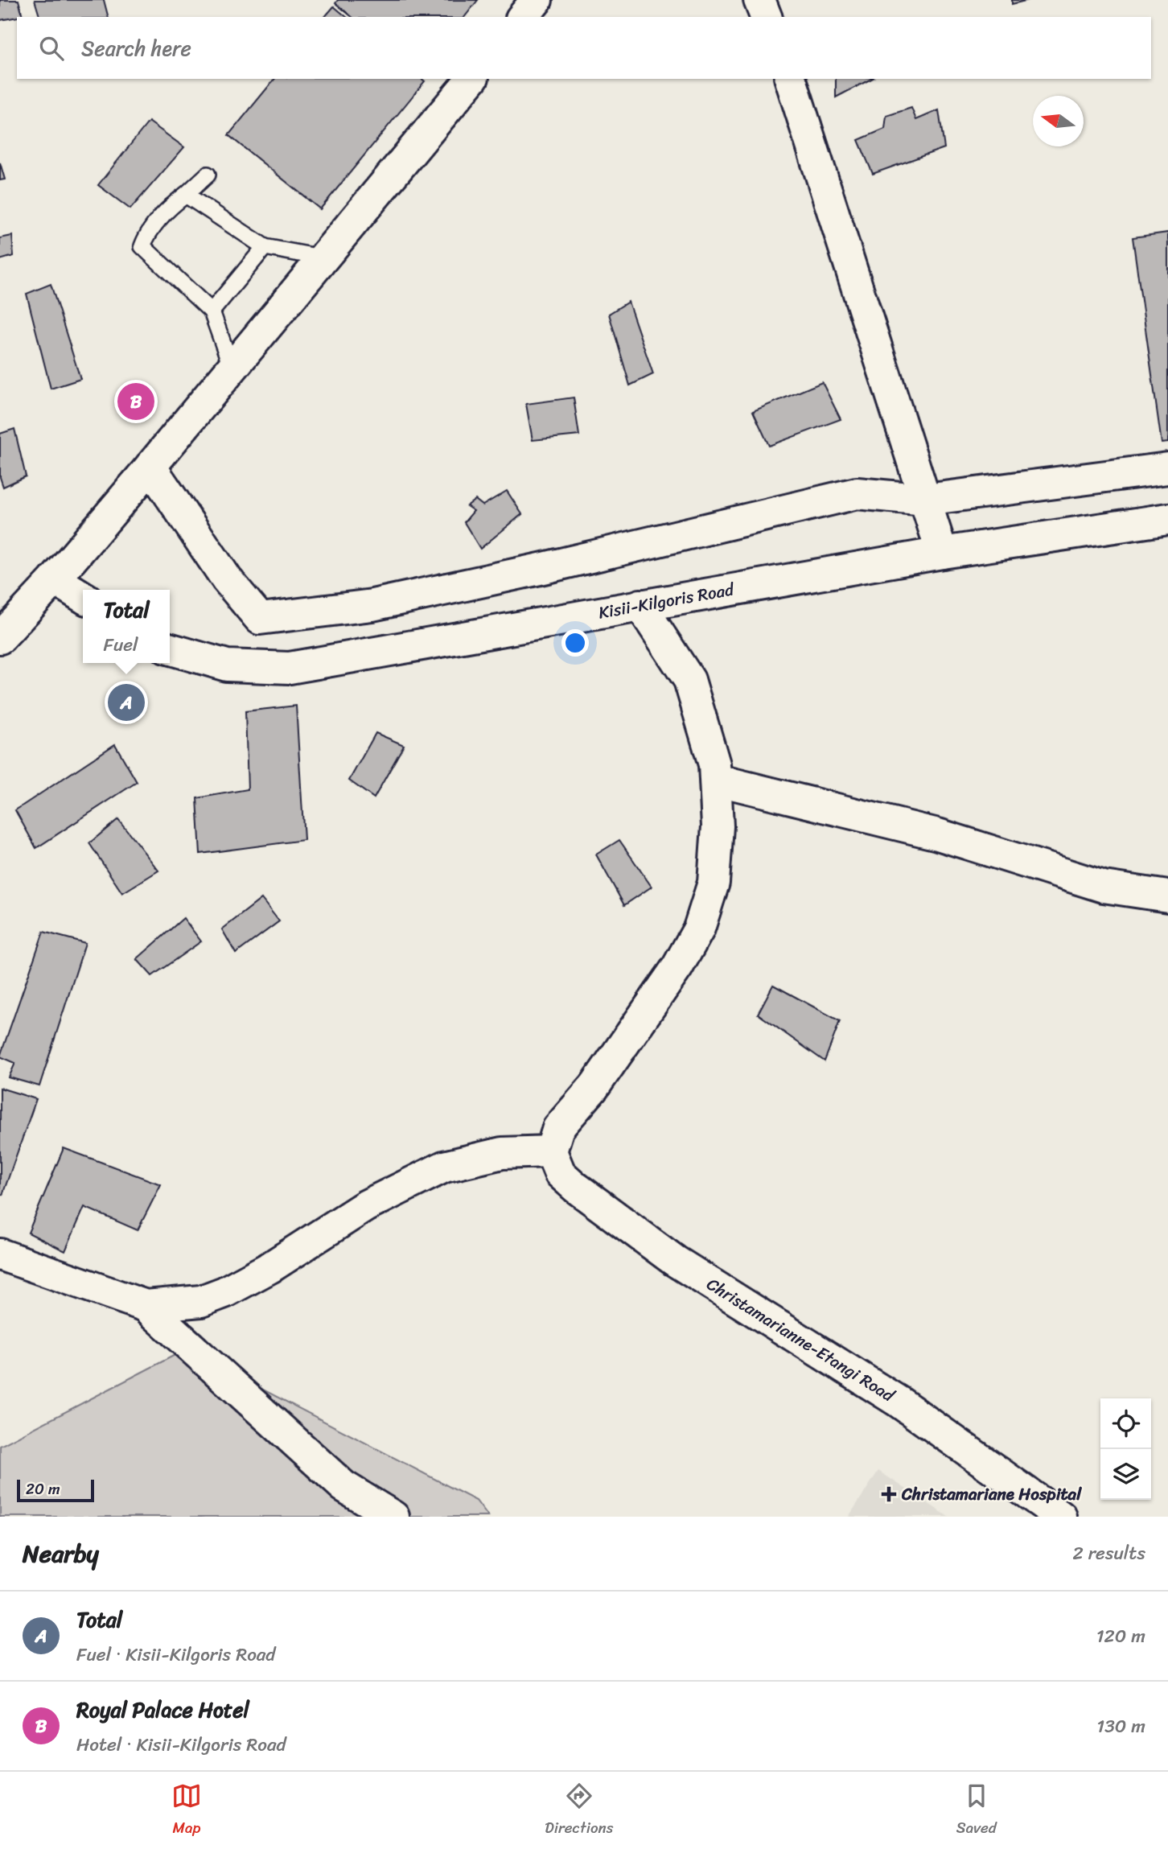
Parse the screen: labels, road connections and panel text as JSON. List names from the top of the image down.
{
  "streets": {
    "main road": ["Kisii-Kilgoris Road", "Christamarianne-Etangi Road"]
  },
  "places": {
    "health": ["Christamariane Hospital"]
  },
  "scale_bar": "20 m",
  "north": "left",
  "page": {
    "search": "Search here",
    "pins": ["B", "A"],
    "popup": ["Total", "Fuel"],
    "scale": "20 m",
    "heading": ["Nearby", "2 results"],
    "list": [
      {
        "mark": "A",
        "name": "Total",
        "note": "Fuel · Kisii-Kilgoris Road",
        "value": "120 m"
      },
      {
        "mark": "B",
        "name": "Royal Palace Hotel",
        "note": "Hotel · Kisii-Kilgoris Road",
        "value": "130 m"
      }
    ],
    "nav": ["Map", "Directions", "Saved"]
  }
}
